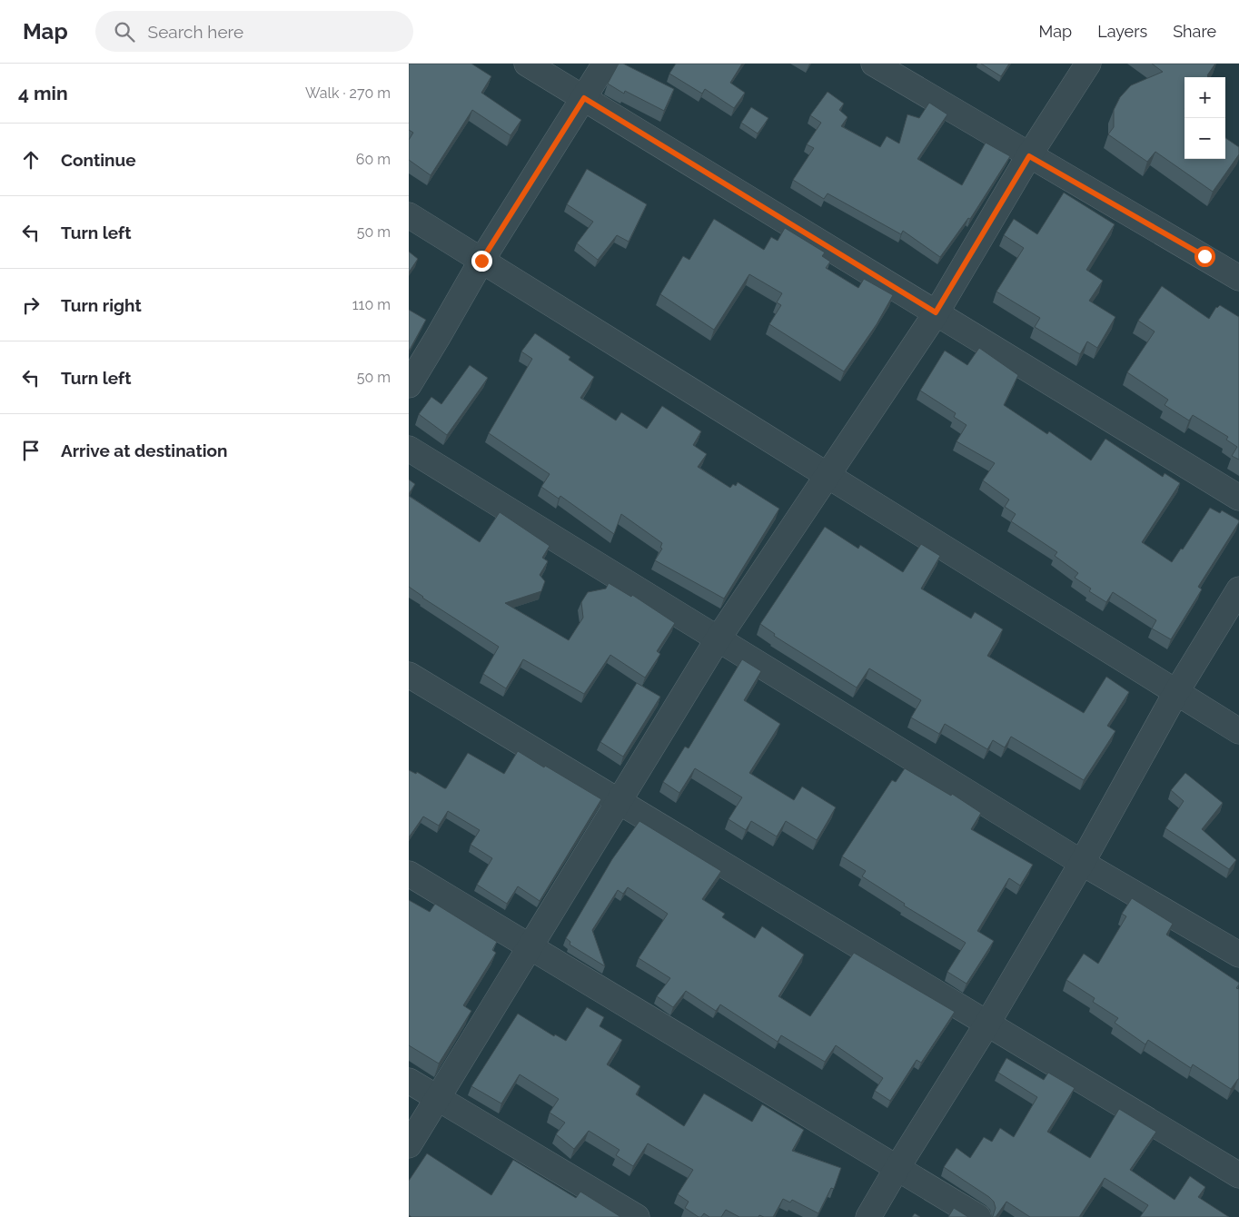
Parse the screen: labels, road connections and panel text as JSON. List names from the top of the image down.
{
  "page": {
    "header": "Map",
    "search": "Search here",
    "nav": ["Map", "Layers", "Share"],
    "heading": ["4 min", "Walk · 270 m"],
    "map_buttons": ["+", "−"],
    "list": [
      ["Continue", "60 m"],
      ["Turn left", "50 m"],
      ["Turn right", "110 m"],
      ["Turn left", "50 m"],
      "Arrive at destination"
    ]
  }
}
